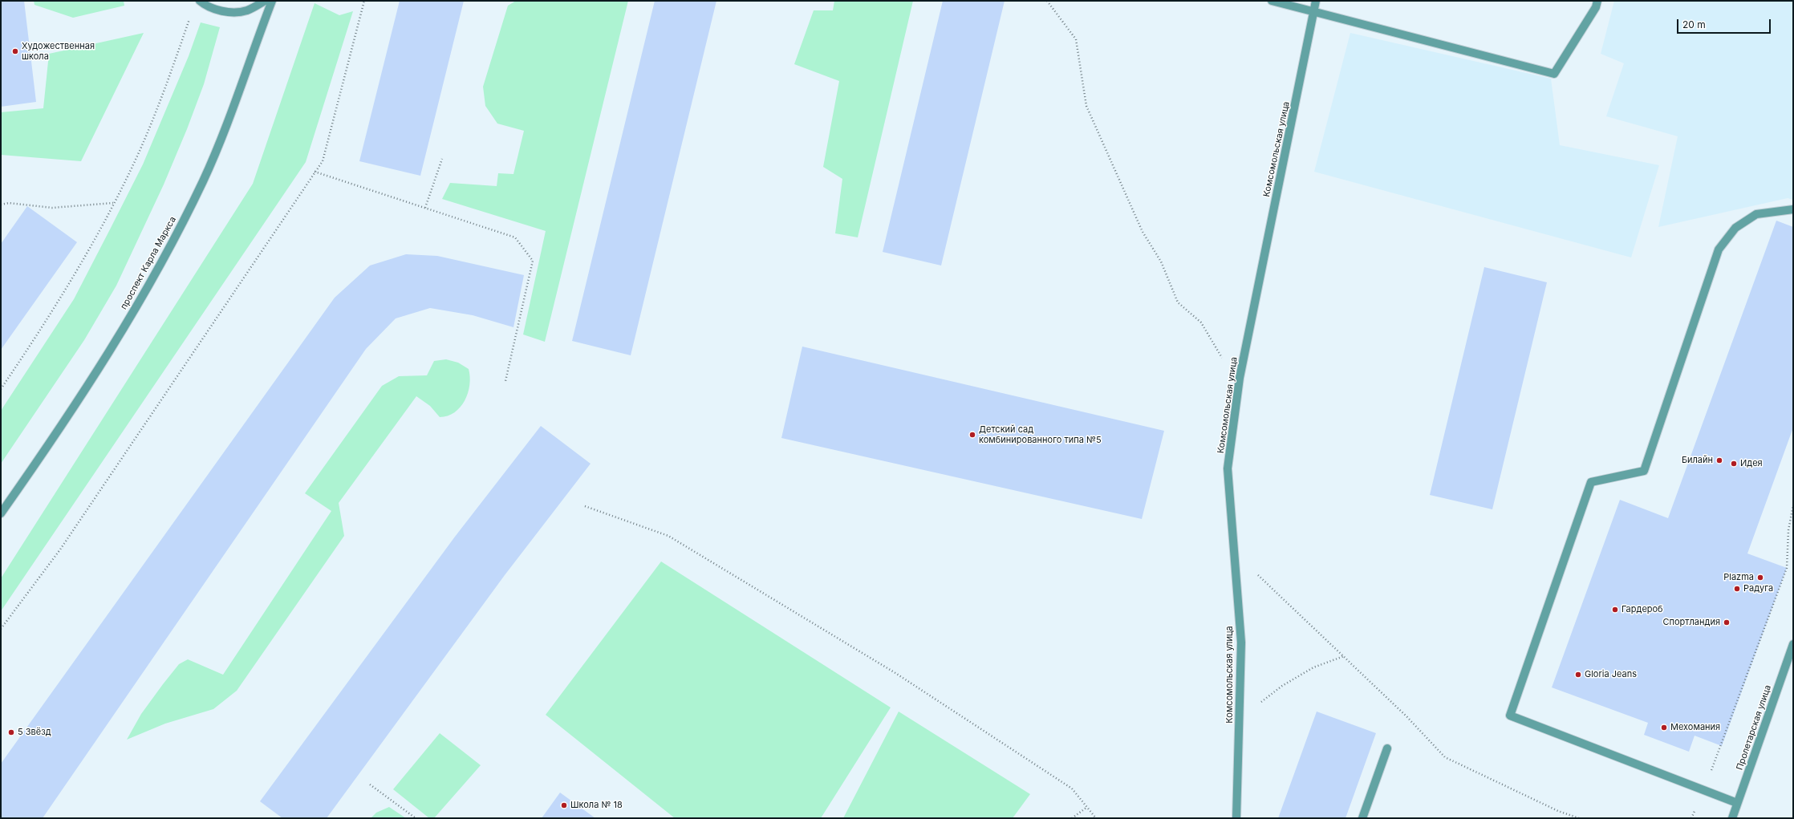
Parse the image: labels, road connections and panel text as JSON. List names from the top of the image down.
{
  "streets": {
    "street": ["Комсомольская улица", "проспект Карла Маркса", "Пролетарская улица"]
  },
  "places": [
    "Художественная школа",
    "Детский сад комбинированного типа №5",
    "Билайн",
    "Идея",
    "Plazma",
    "Радуга",
    "Гардероб",
    "Спортландия",
    "Gloria Jeans",
    "Мехомания",
    "5 Звёзд",
    "Школа № 18"
  ],
  "scale_bar": "20 m"
}
